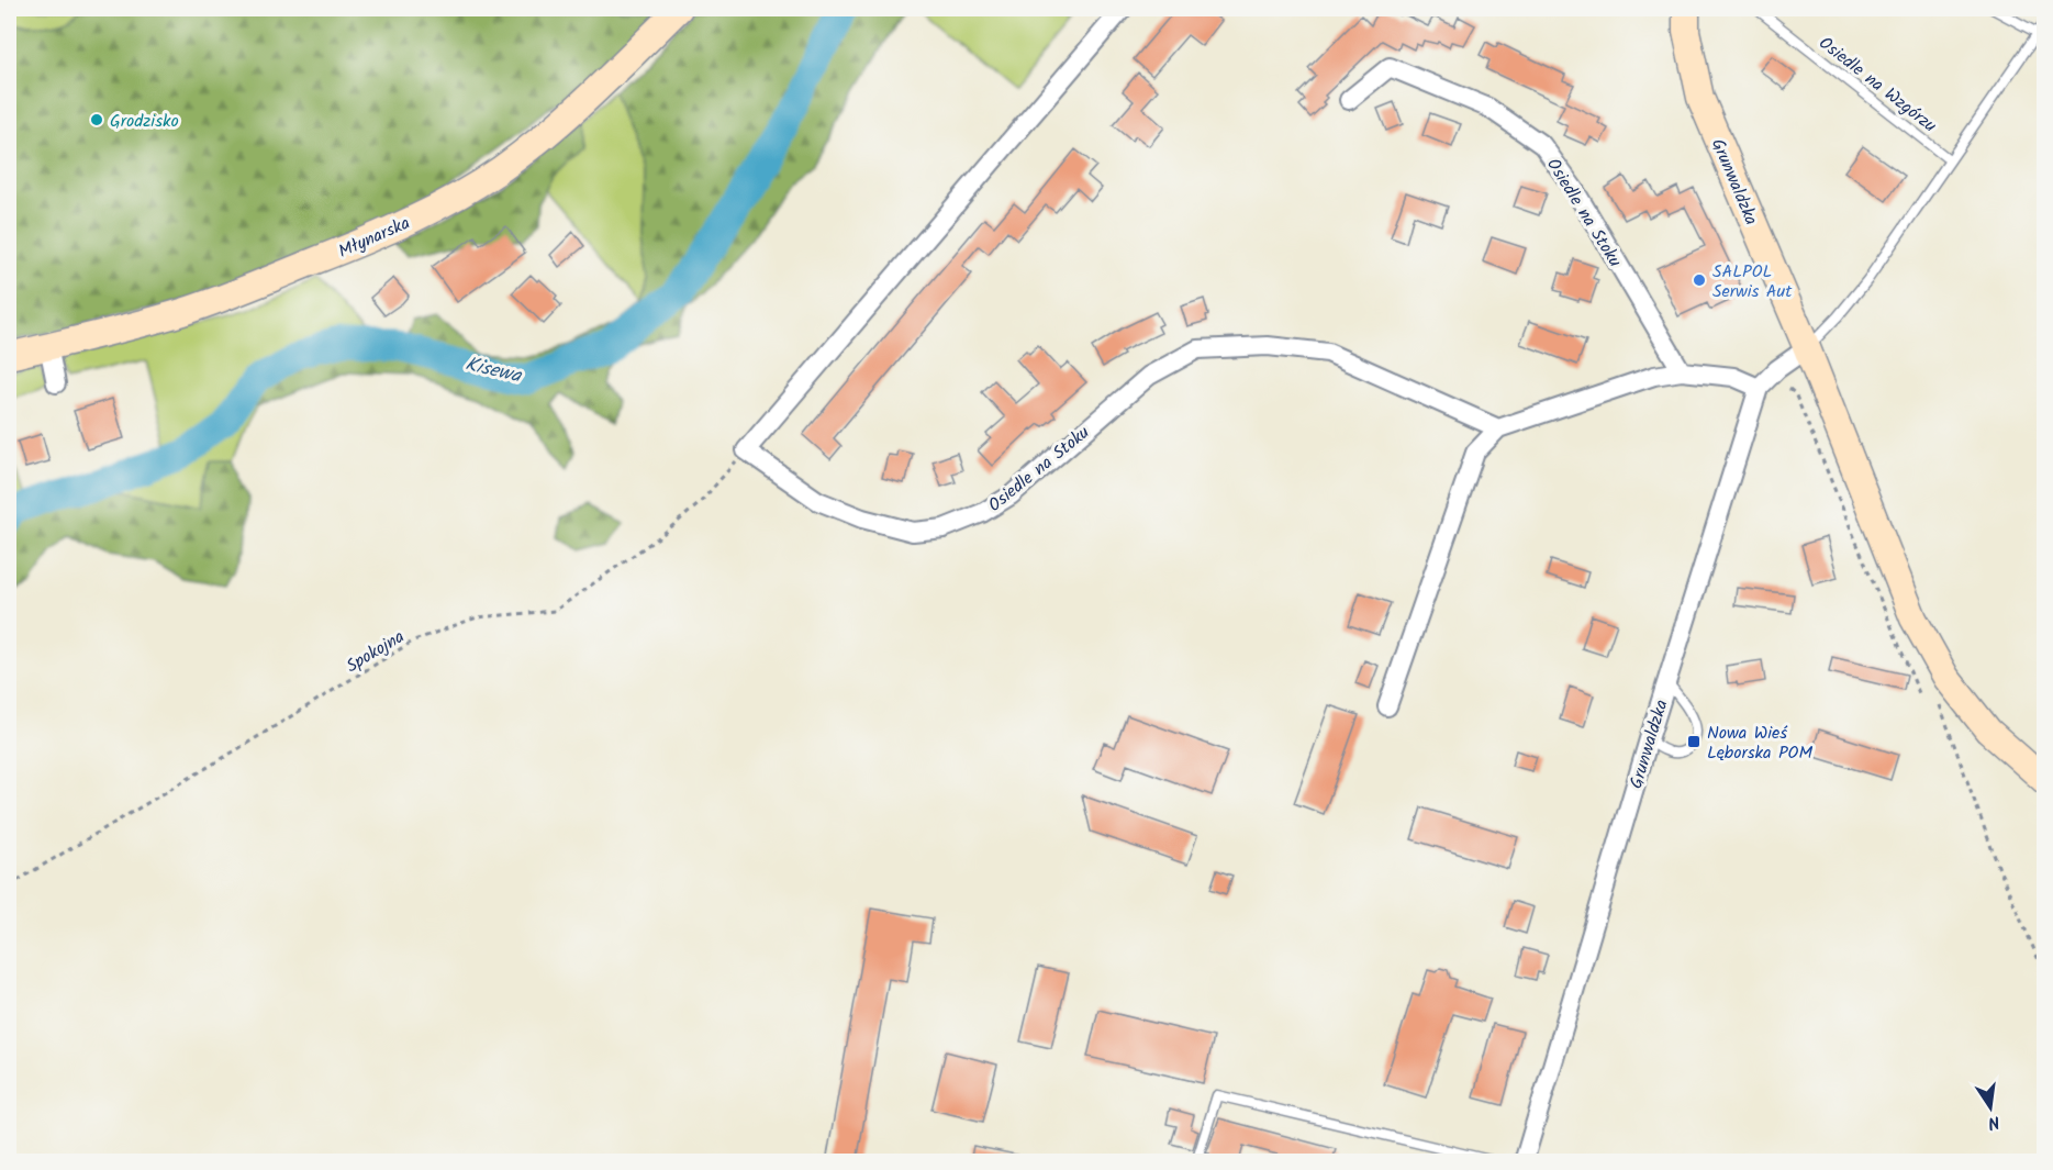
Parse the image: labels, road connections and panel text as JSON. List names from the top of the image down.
{
  "streets": {
    "main road": ["Grunwaldzka", "Młynarska"],
    "street": ["Osiedle na Stoku"],
    "lane": ["Osiedle na Wzgórzu"],
    "path": ["Spokojna"]
  },
  "crossings": [
    ["Osiedle na Stoku", "Spokojna"]
  ],
  "water": ["Kisewa"],
  "places": {
    "other": ["Grodzisko", "SALPOL Serwis Aut"],
    "transit": ["Nowa Wieś Lęborska POM"]
  },
  "north": "bottom"
}
